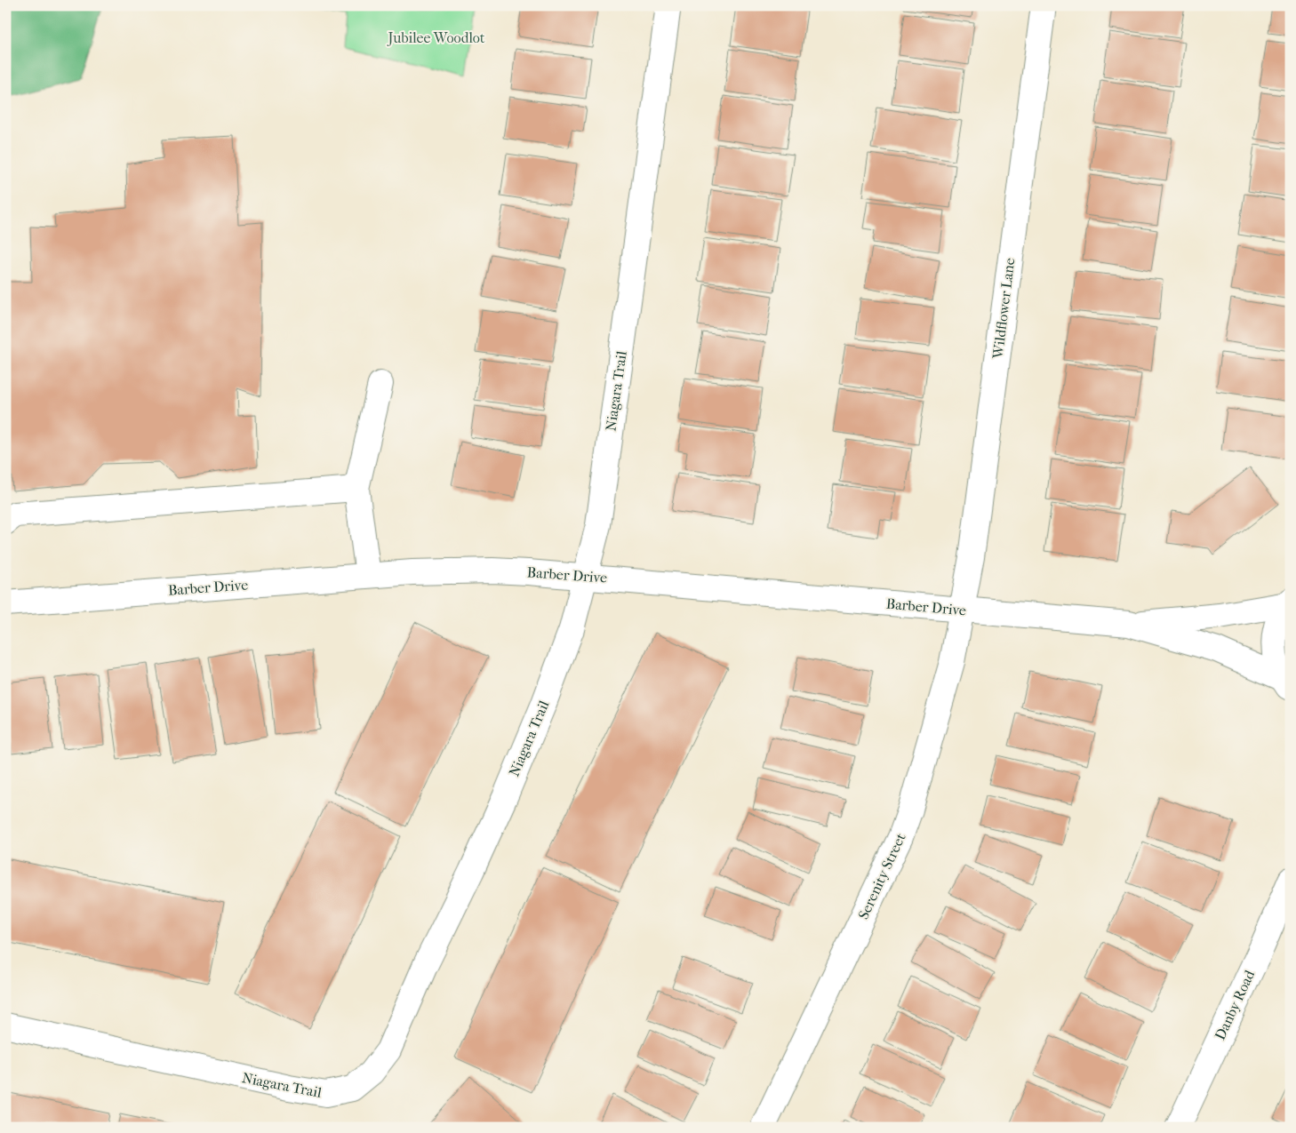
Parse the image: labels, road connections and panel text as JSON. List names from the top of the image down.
{
  "streets": {
    "street": [
      "Wildflower Lane",
      "Niagara Trail",
      "Barber Drive",
      "Serenity Street",
      "Danby Road"
    ]
  },
  "crossings": [
    ["Wildflower Lane", "Barber Drive"],
    ["Wildflower Lane", "Serenity Street"],
    ["Niagara Trail", "Barber Drive"],
    ["Barber Drive", "Serenity Street"]
  ],
  "parks": ["Jubilee Woodlot"]
}
